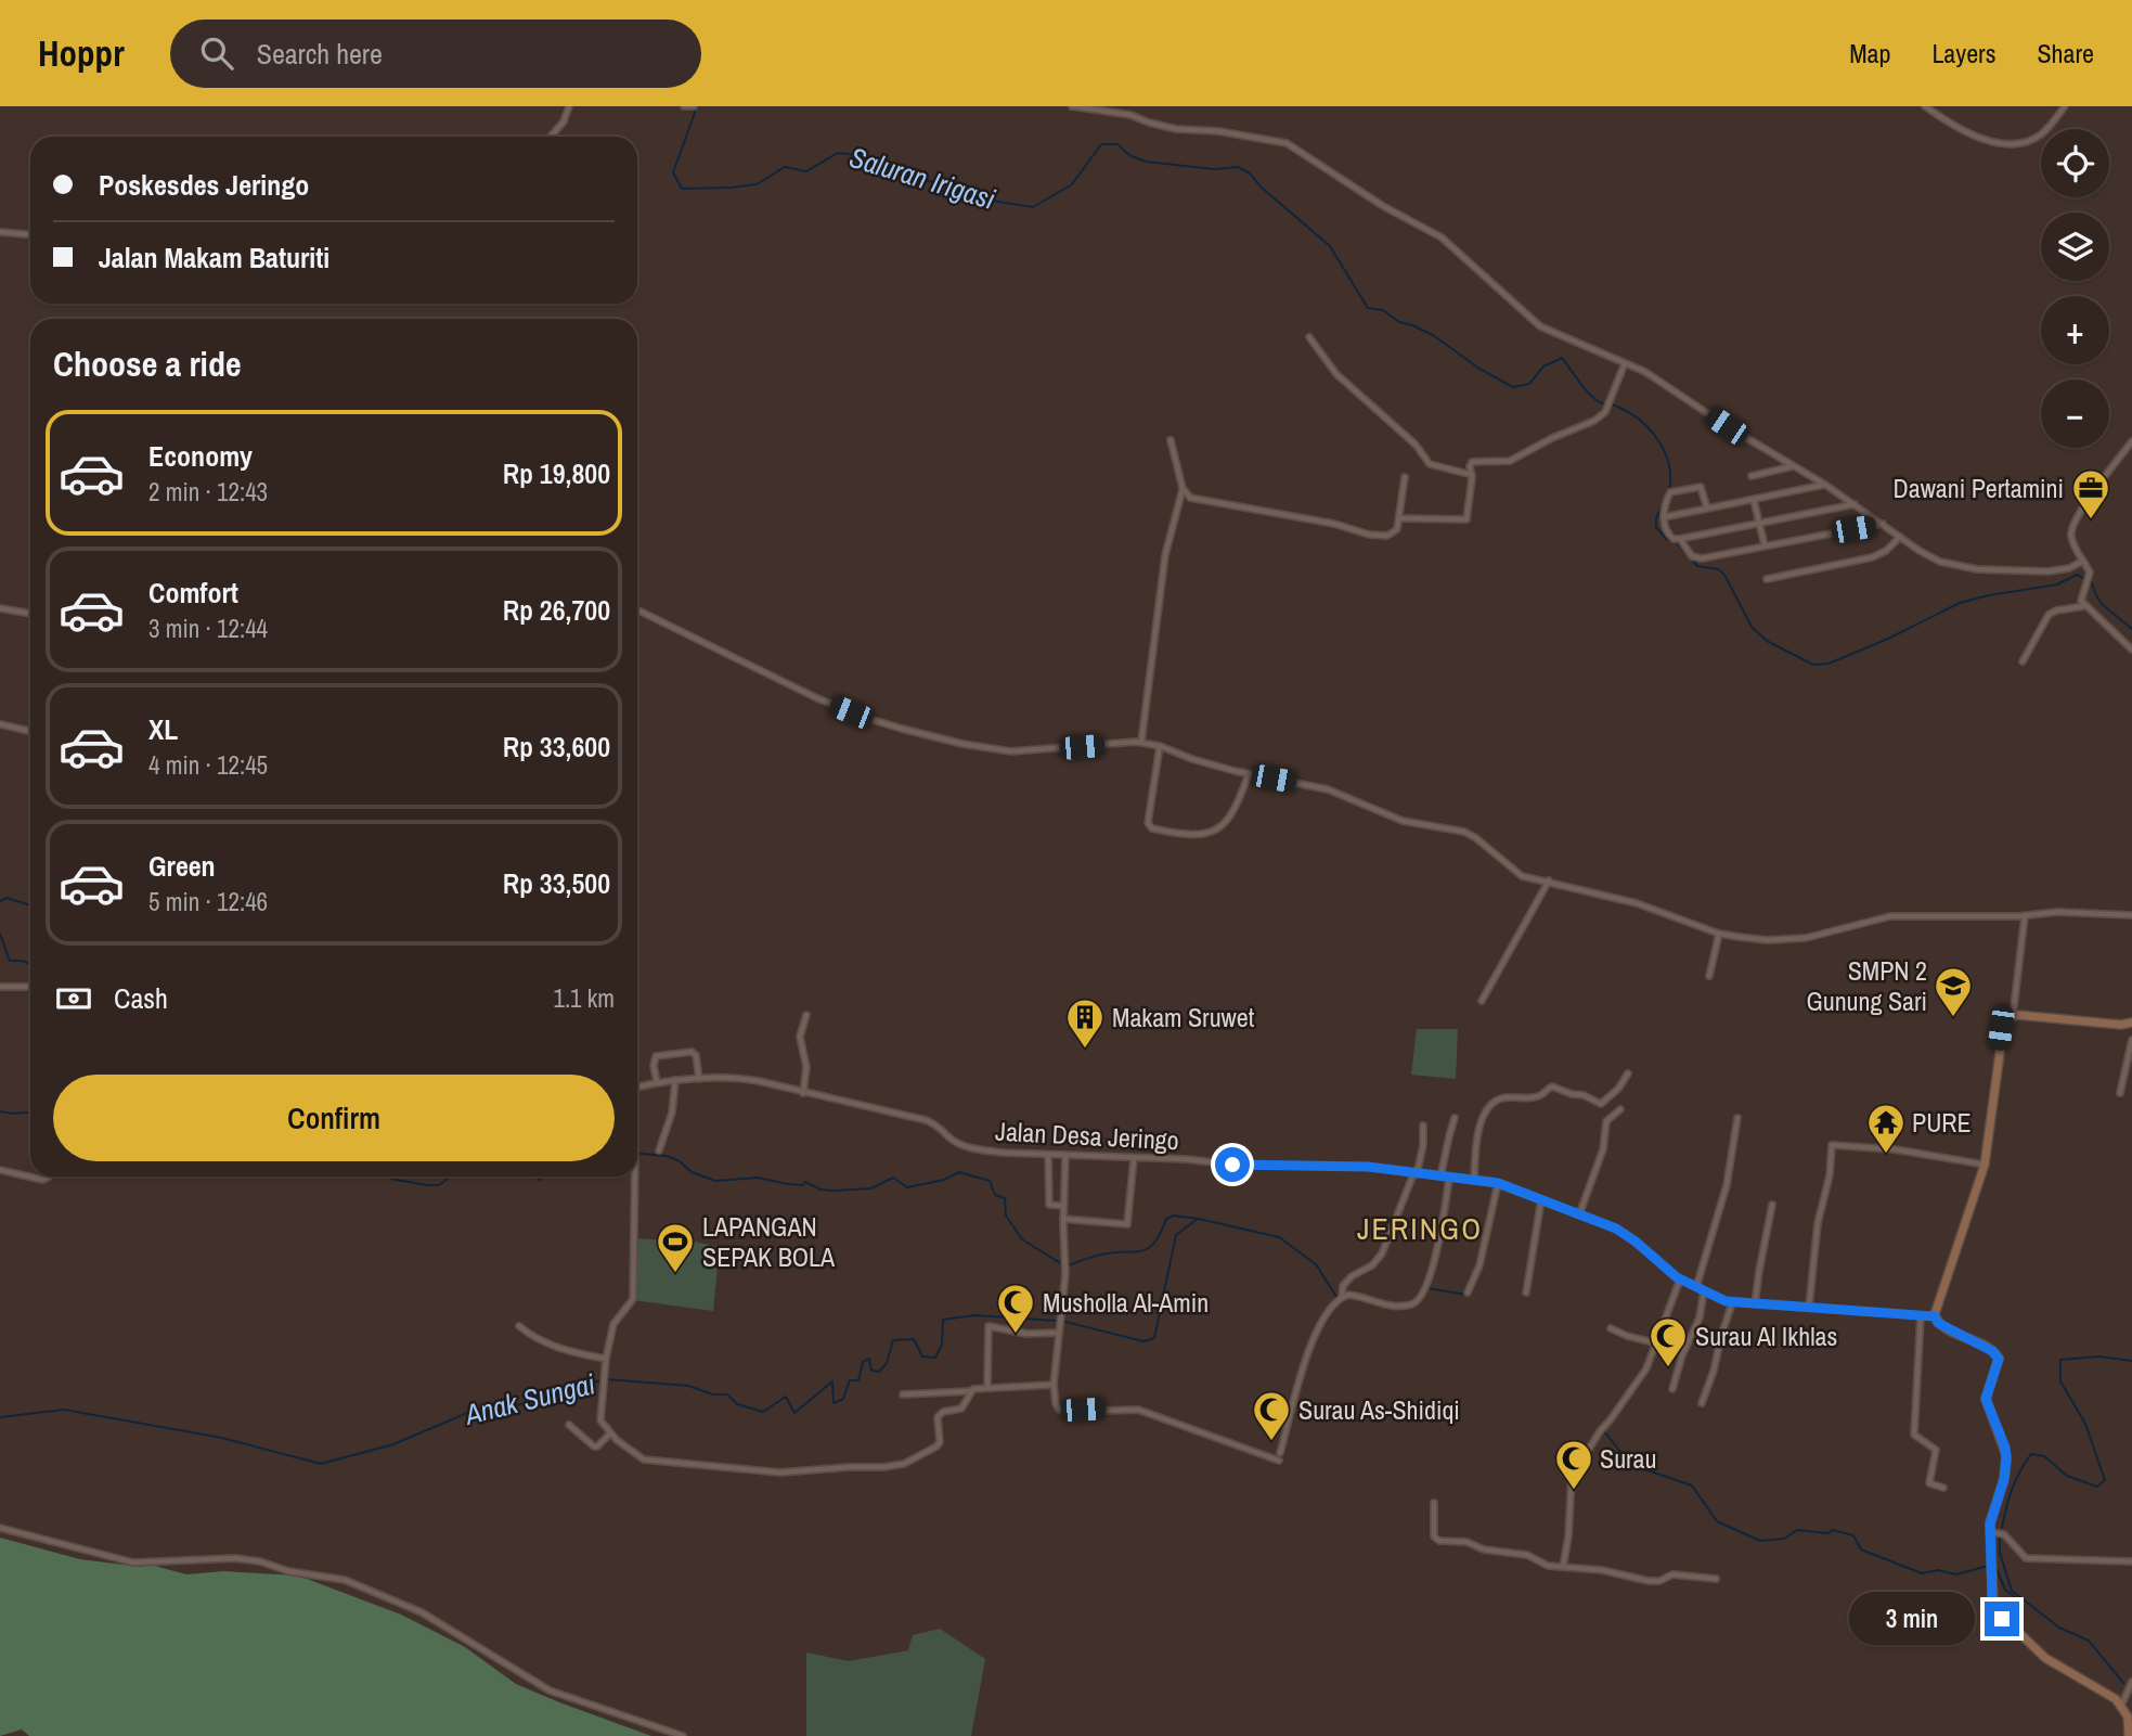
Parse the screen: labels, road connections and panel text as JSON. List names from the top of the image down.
{
  "streets": {
    "street": ["Jalan Desa Jeringo"]
  },
  "districts": ["JERINGO"],
  "water": ["Saluran Irigasi", "Anak Sungai"],
  "places": {
    "office": ["Dawani Pertamini"],
    "school or university": ["SMPN 2 Gunung Sari"],
    "building": ["Makam Sruwet"],
    "temple": ["PURE"],
    "sports": ["LAPANGAN SEPAK BOLA"],
    "mosque": [
      "Musholla Al-Amin",
      "Surau Al Ikhlas",
      "Surau As-Shidiqi",
      "Surau"
    ]
  },
  "page": {
    "header": "Hoppr",
    "search": "Search here",
    "nav": ["Map", "Layers", "Share"],
    "map_buttons": ["+", "−"],
    "banner": ["Poskesdes Jeringo", "Jalan Makam Baturiti"],
    "heading": "Choose a ride",
    "list": [
      {
        "name": "Economy",
        "note": "2 min · 12:43",
        "value": "Rp 19,800"
      },
      {
        "name": "Comfort",
        "note": "3 min · 12:44",
        "value": "Rp 26,700"
      },
      {
        "name": "XL",
        "note": "4 min · 12:45",
        "value": "Rp 33,600"
      },
      {
        "name": "Green",
        "note": "5 min · 12:46",
        "value": "Rp 33,500"
      }
    ],
    "pay": ["Cash", "1.1 km"],
    "buttons": "Confirm",
    "bubble": "3 min"
  }
}
